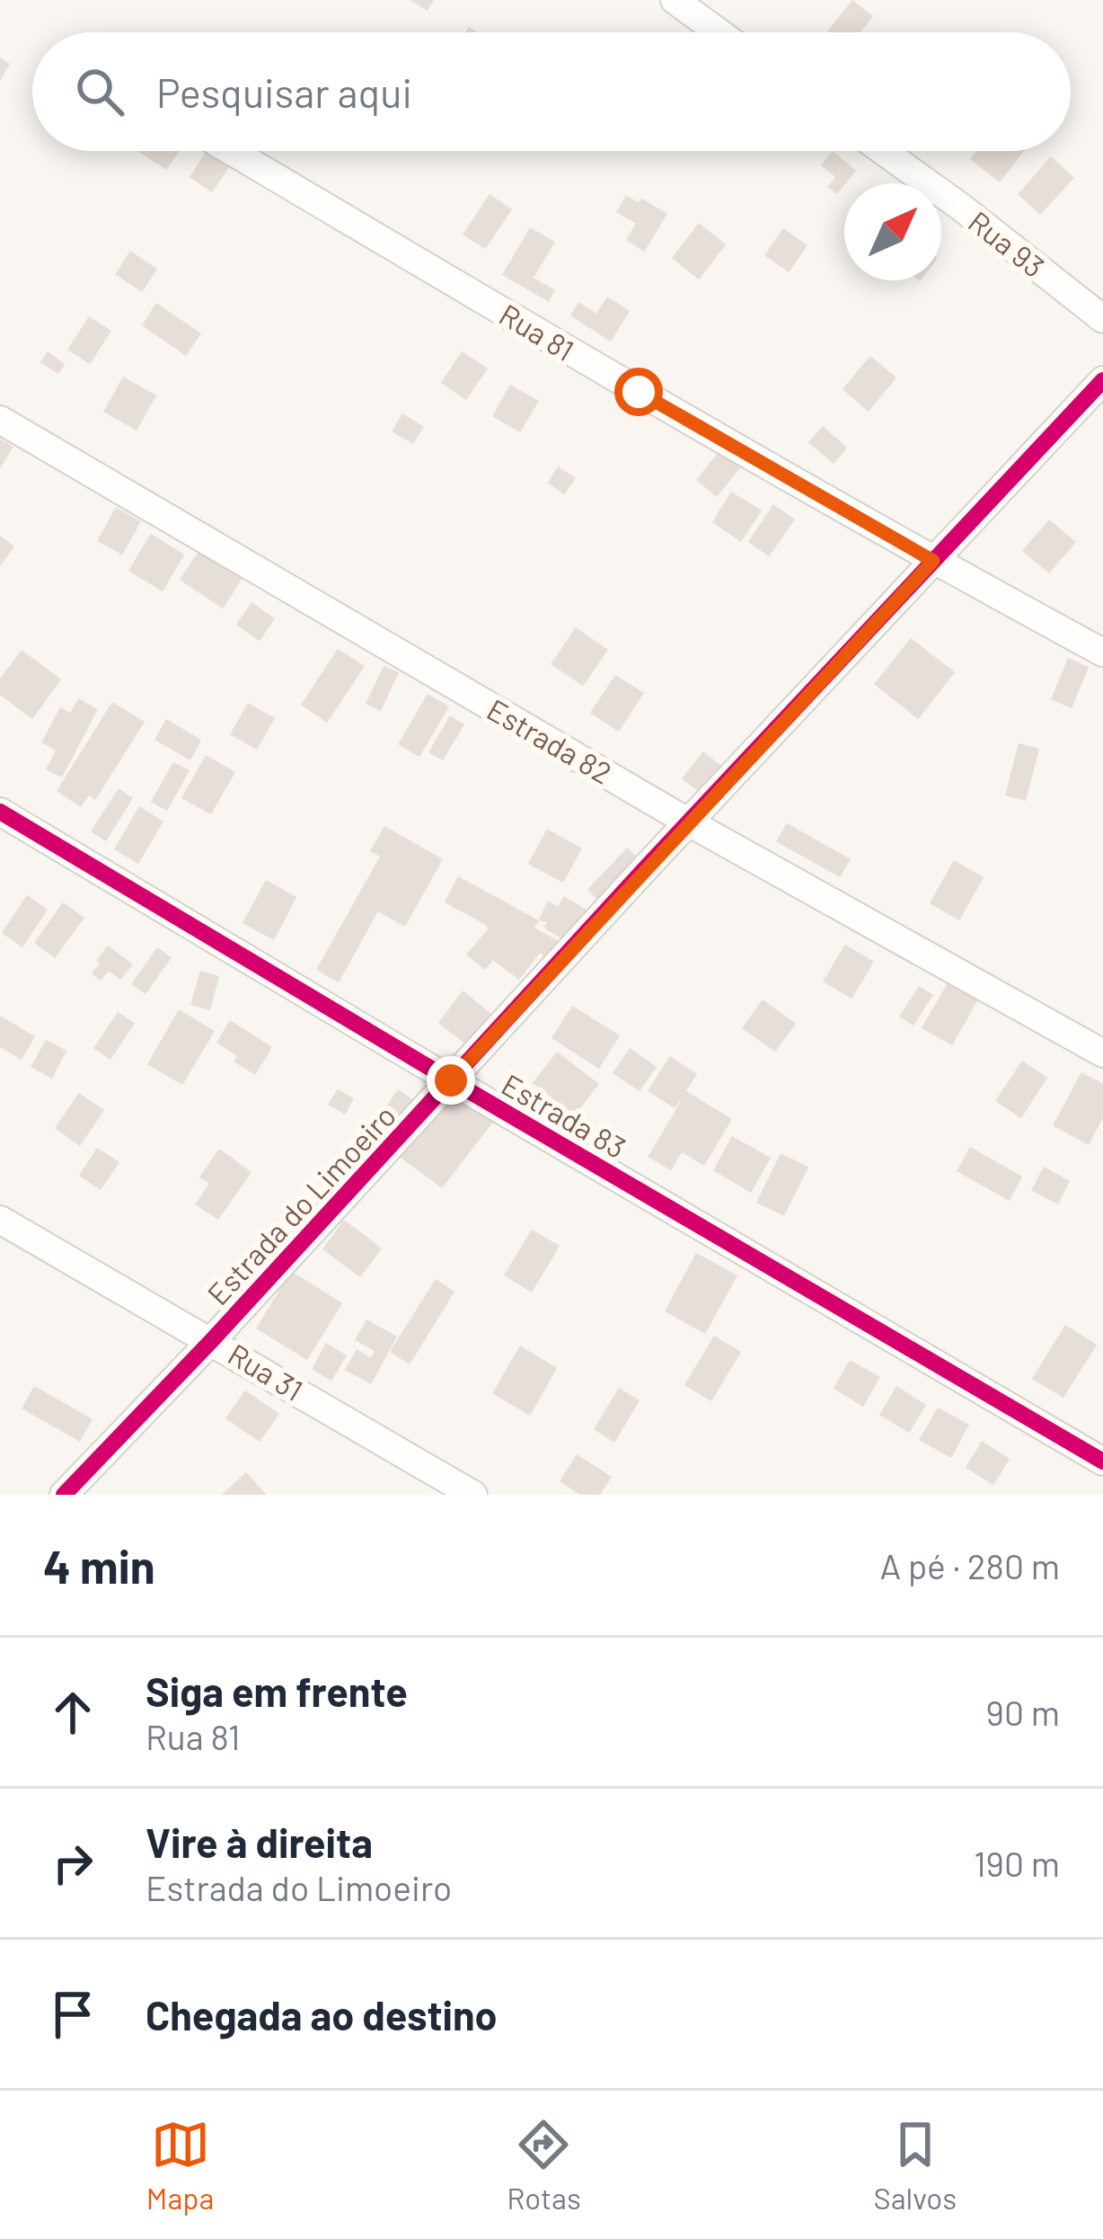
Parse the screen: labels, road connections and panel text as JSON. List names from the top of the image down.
{
  "streets": {
    "street": [
      "Rua 93",
      "Rua 81",
      "Estrada 82",
      "Estrada 83",
      "Estrada do Limoeiro",
      "Rua 31"
    ]
  },
  "crossings": [
    ["Rua 81", "Estrada do Limoeiro"],
    ["Estrada 82", "Estrada do Limoeiro"],
    ["Estrada 83", "Estrada do Limoeiro"],
    ["Estrada do Limoeiro", "Rua 31"]
  ],
  "north": "top right",
  "page": {
    "search": "Pesquisar aqui",
    "heading": ["4 min", "A pé · 280 m"],
    "list": [
      ["Siga em frente", "Rua 81", "90 m"],
      ["Vire à direita", "Estrada do Limoeiro", "190 m"],
      "Chegada ao destino"
    ],
    "nav": ["Mapa", "Rotas", "Salvos"]
  }
}
